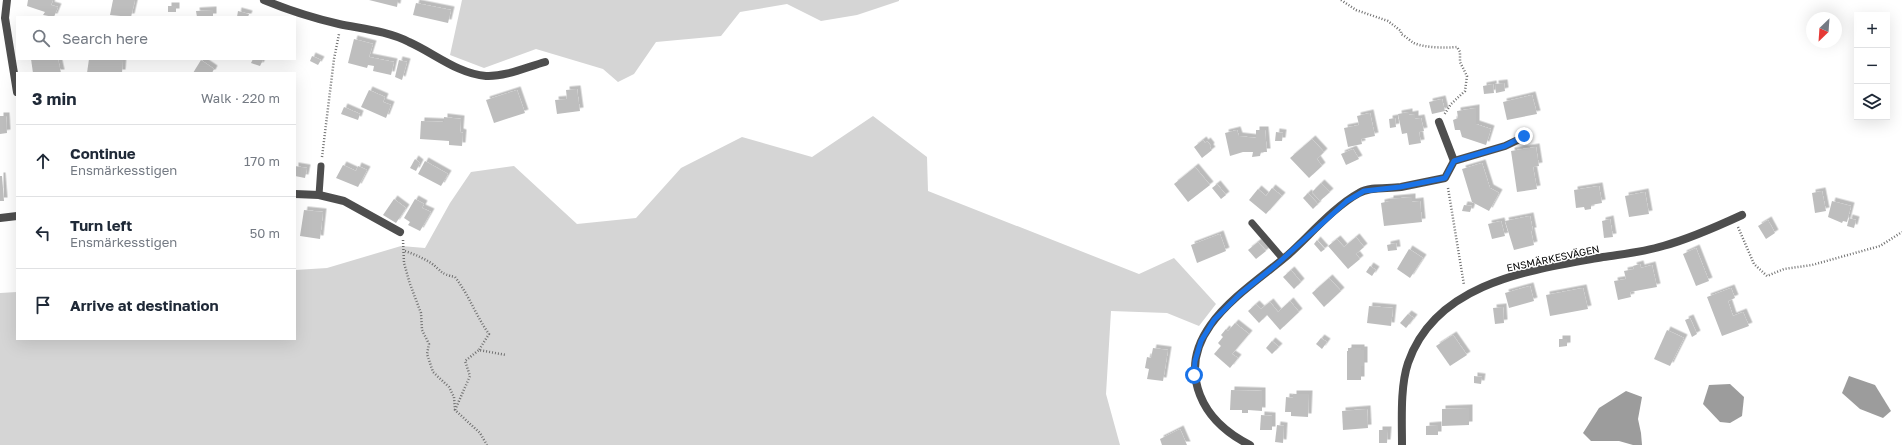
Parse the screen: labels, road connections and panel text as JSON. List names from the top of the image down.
{
  "streets": {
    "street": ["ENSMÄRKESVÄGEN"]
  },
  "north": "bottom left",
  "page": {
    "map_buttons": ["+", "−"],
    "search": "Search here",
    "heading": ["3 min", "Walk · 220 m"],
    "list": [
      ["Continue", "Ensmärkesstigen", "170 m"],
      ["Turn left", "Ensmärkesstigen", "50 m"],
      "Arrive at destination"
    ]
  }
}
